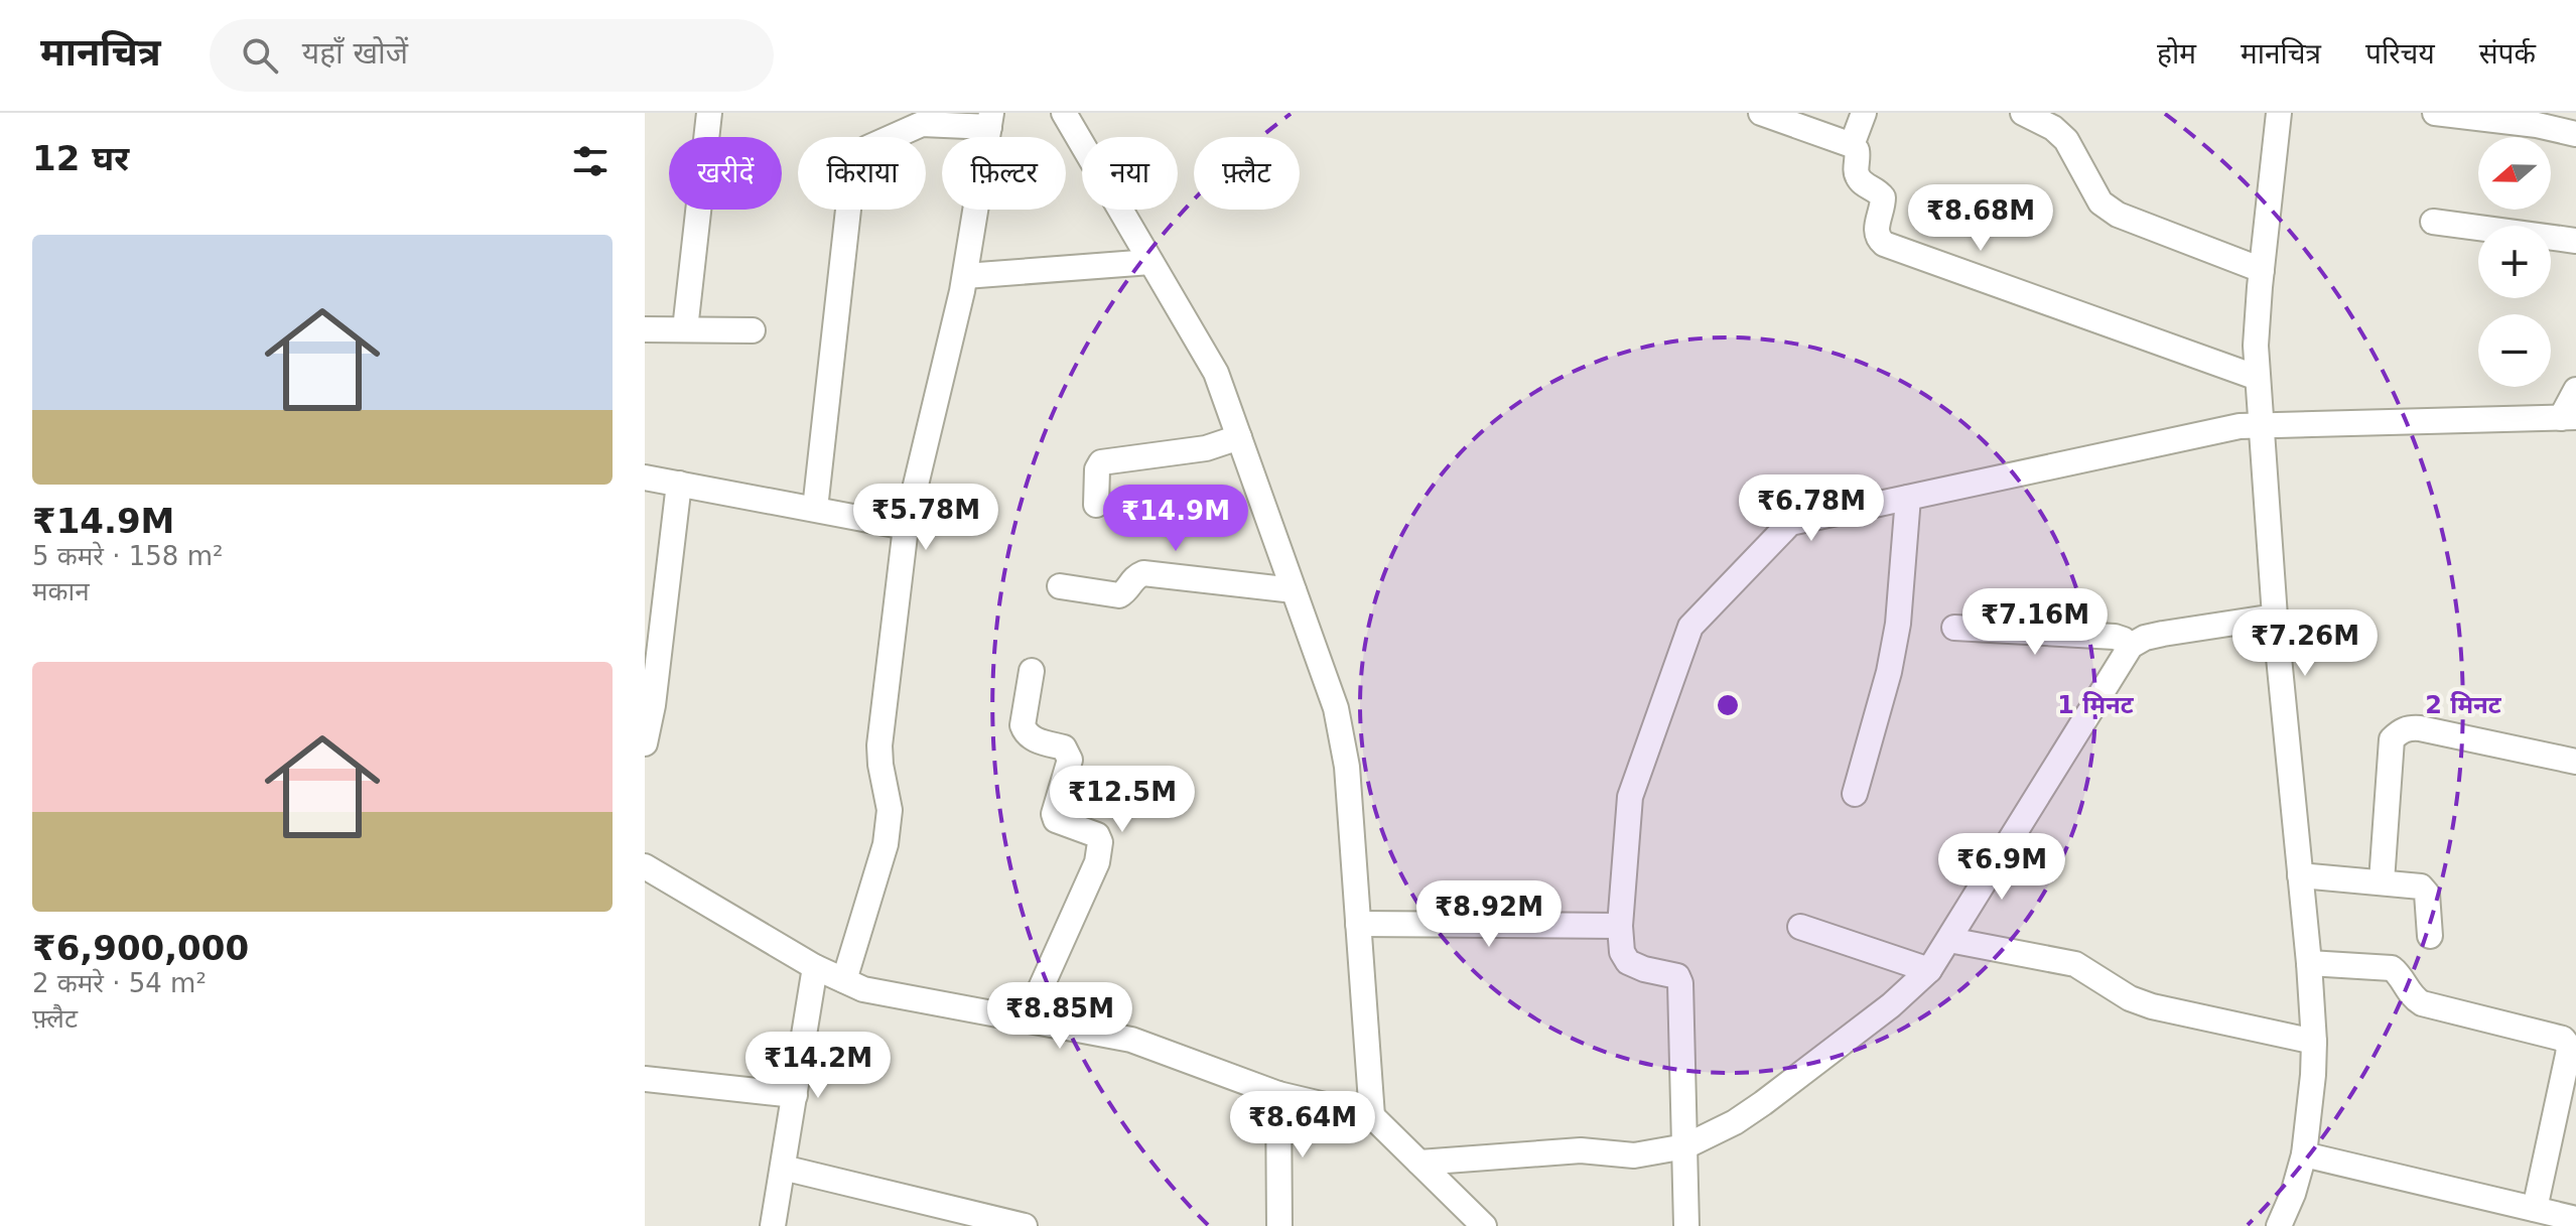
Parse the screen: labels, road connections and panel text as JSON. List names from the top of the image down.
{
  "north": "left",
  "page": {
    "header": "मानचित्र",
    "search": "यहाँ खोजें",
    "nav": [
      "होम",
      "मानचित्र",
      "परिचय",
      "संपर्क"
    ],
    "heading": "12 घर",
    "map_buttons": ["+", "−"],
    "chip": [
      "खरीदें",
      "किराया",
      "फ़िल्टर",
      "नया",
      "फ़्लैट"
    ],
    "price": [
      "₹8.68M",
      "₹6.78M",
      "₹5.78M",
      "₹14.9M",
      "₹7.16M",
      "₹7.26M",
      "₹12.5M",
      "₹6.9M",
      "₹8.92M",
      "₹8.85M",
      "₹14.2M",
      "₹8.64M"
    ],
    "list": [
      {
        "name": "₹14.9M",
        "note": "5 कमरे · 158 m² · मकान"
      },
      {
        "name": "₹6,900,000",
        "note": "2 कमरे · 54 m² · फ़्लैट"
      }
    ]
  },
  "rings": ["1 मिनट", "2 मिनट"]
}
